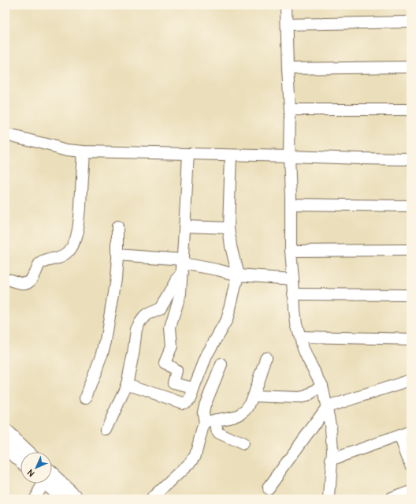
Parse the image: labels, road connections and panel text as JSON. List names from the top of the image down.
{
  "north": "bottom left"
}
